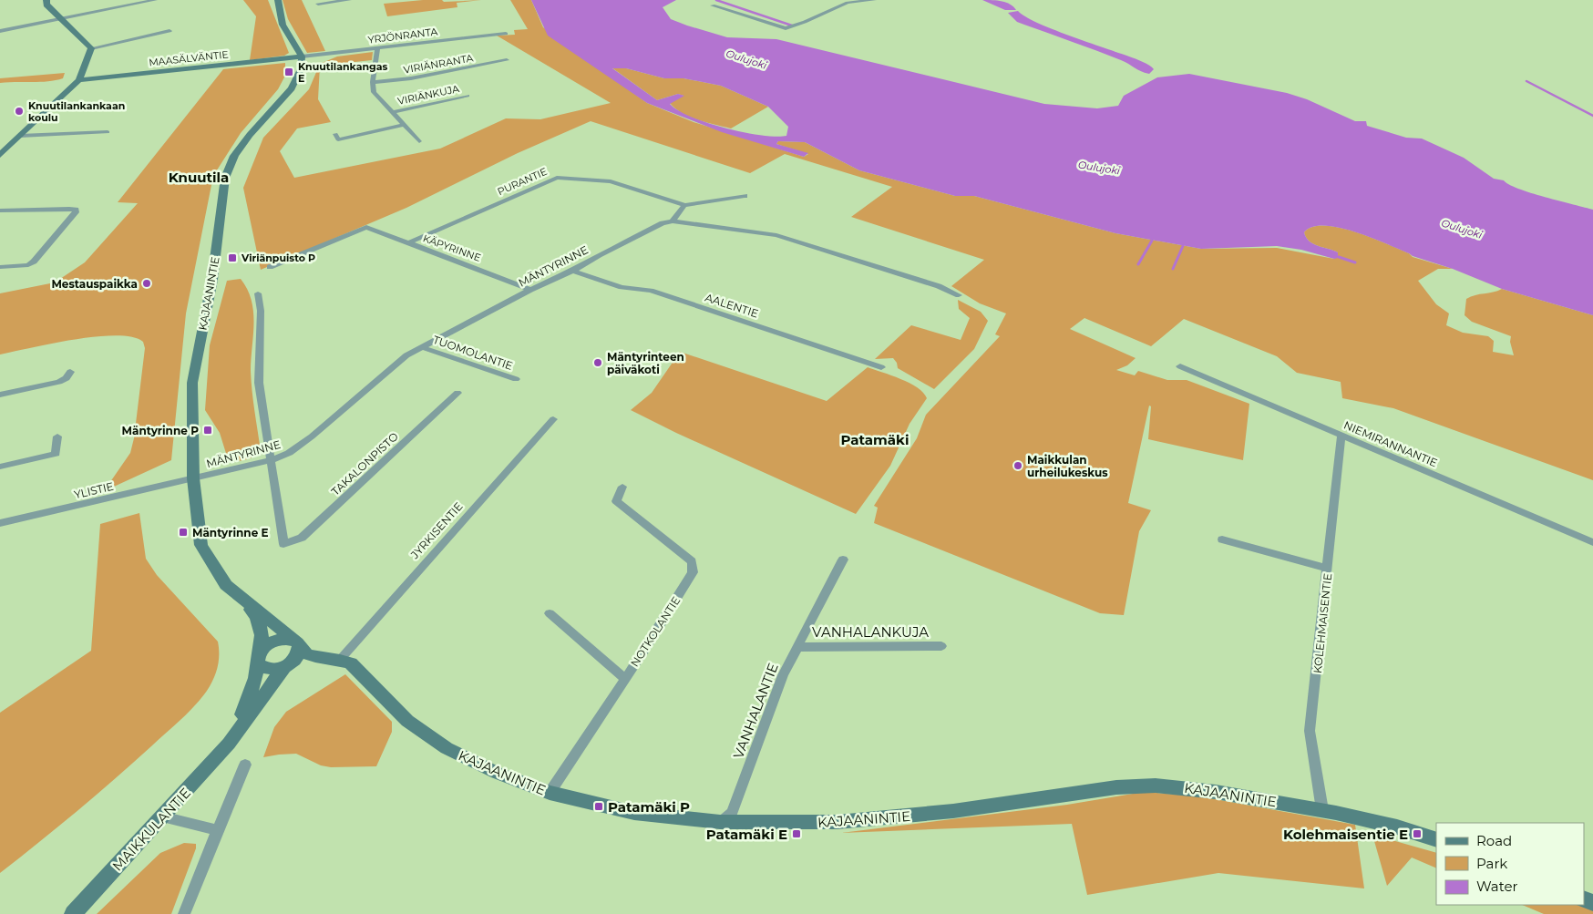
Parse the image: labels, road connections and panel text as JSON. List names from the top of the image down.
{
  "streets": {
    "main road": ["MAASÄLVÄNTIE", "KAJAANINTIE", "MAIKKULANTIE"],
    "street": [
      "YRJÖNRANTA",
      "VIRIÄNRANTA",
      "VIRIÄNKUJA",
      "PURANTIE",
      "KÄPYRINNE",
      "MÄNTYRINNE",
      "AALENTIE",
      "TUOMOLANTIE",
      "NIEMIRANNANTIE",
      "TAKALONPISTO",
      "YLISTIE",
      "JYRKISENTIE",
      "KOLEHMAISENTIE",
      "NOTKOLANTIE",
      "VANHALANKUJA",
      "VANHALANTIE"
    ]
  },
  "crossings": [
    ["YRJÖNRANTA", "MAASÄLVÄNTIE"],
    ["YRJÖNRANTA", "KAJAANINTIE"],
    ["MAASÄLVÄNTIE", "KAJAANINTIE"],
    ["PURANTIE", "KÄPYRINNE"],
    ["KÄPYRINNE", "MÄNTYRINNE"],
    ["MÄNTYRINNE", "KAJAANINTIE"],
    ["MÄNTYRINNE", "AALENTIE"],
    ["MÄNTYRINNE", "TUOMOLANTIE"],
    ["MÄNTYRINNE", "TAKALONPISTO"],
    ["MÄNTYRINNE", "YLISTIE"],
    ["KAJAANINTIE", "YLISTIE"],
    ["KAJAANINTIE", "JYRKISENTIE"],
    ["KAJAANINTIE", "KOLEHMAISENTIE"],
    ["KAJAANINTIE", "NOTKOLANTIE"],
    ["KAJAANINTIE", "VANHALANTIE"],
    ["KAJAANINTIE", "MAIKKULANTIE"],
    ["NIEMIRANNANTIE", "KOLEHMAISENTIE"],
    ["VANHALANKUJA", "VANHALANTIE"]
  ],
  "districts": ["Knuutila", "Patamäki"],
  "water": ["Oulujoki"],
  "places": {
    "transit": [
      "Knuutilankangas E",
      "Viriänpuisto P",
      "Mäntyrinne P",
      "Mäntyrinne E",
      "Patamäki P",
      "Patamäki E",
      "Kolehmaisentie E"
    ],
    "other": [
      "Knuutilankankaan koulu",
      "Mestauspaikka",
      "Mäntyrinteen päiväkoti",
      "Maikkulan urheilukeskus"
    ]
  },
  "legend": ["Road", "Park", "Water"]
}
